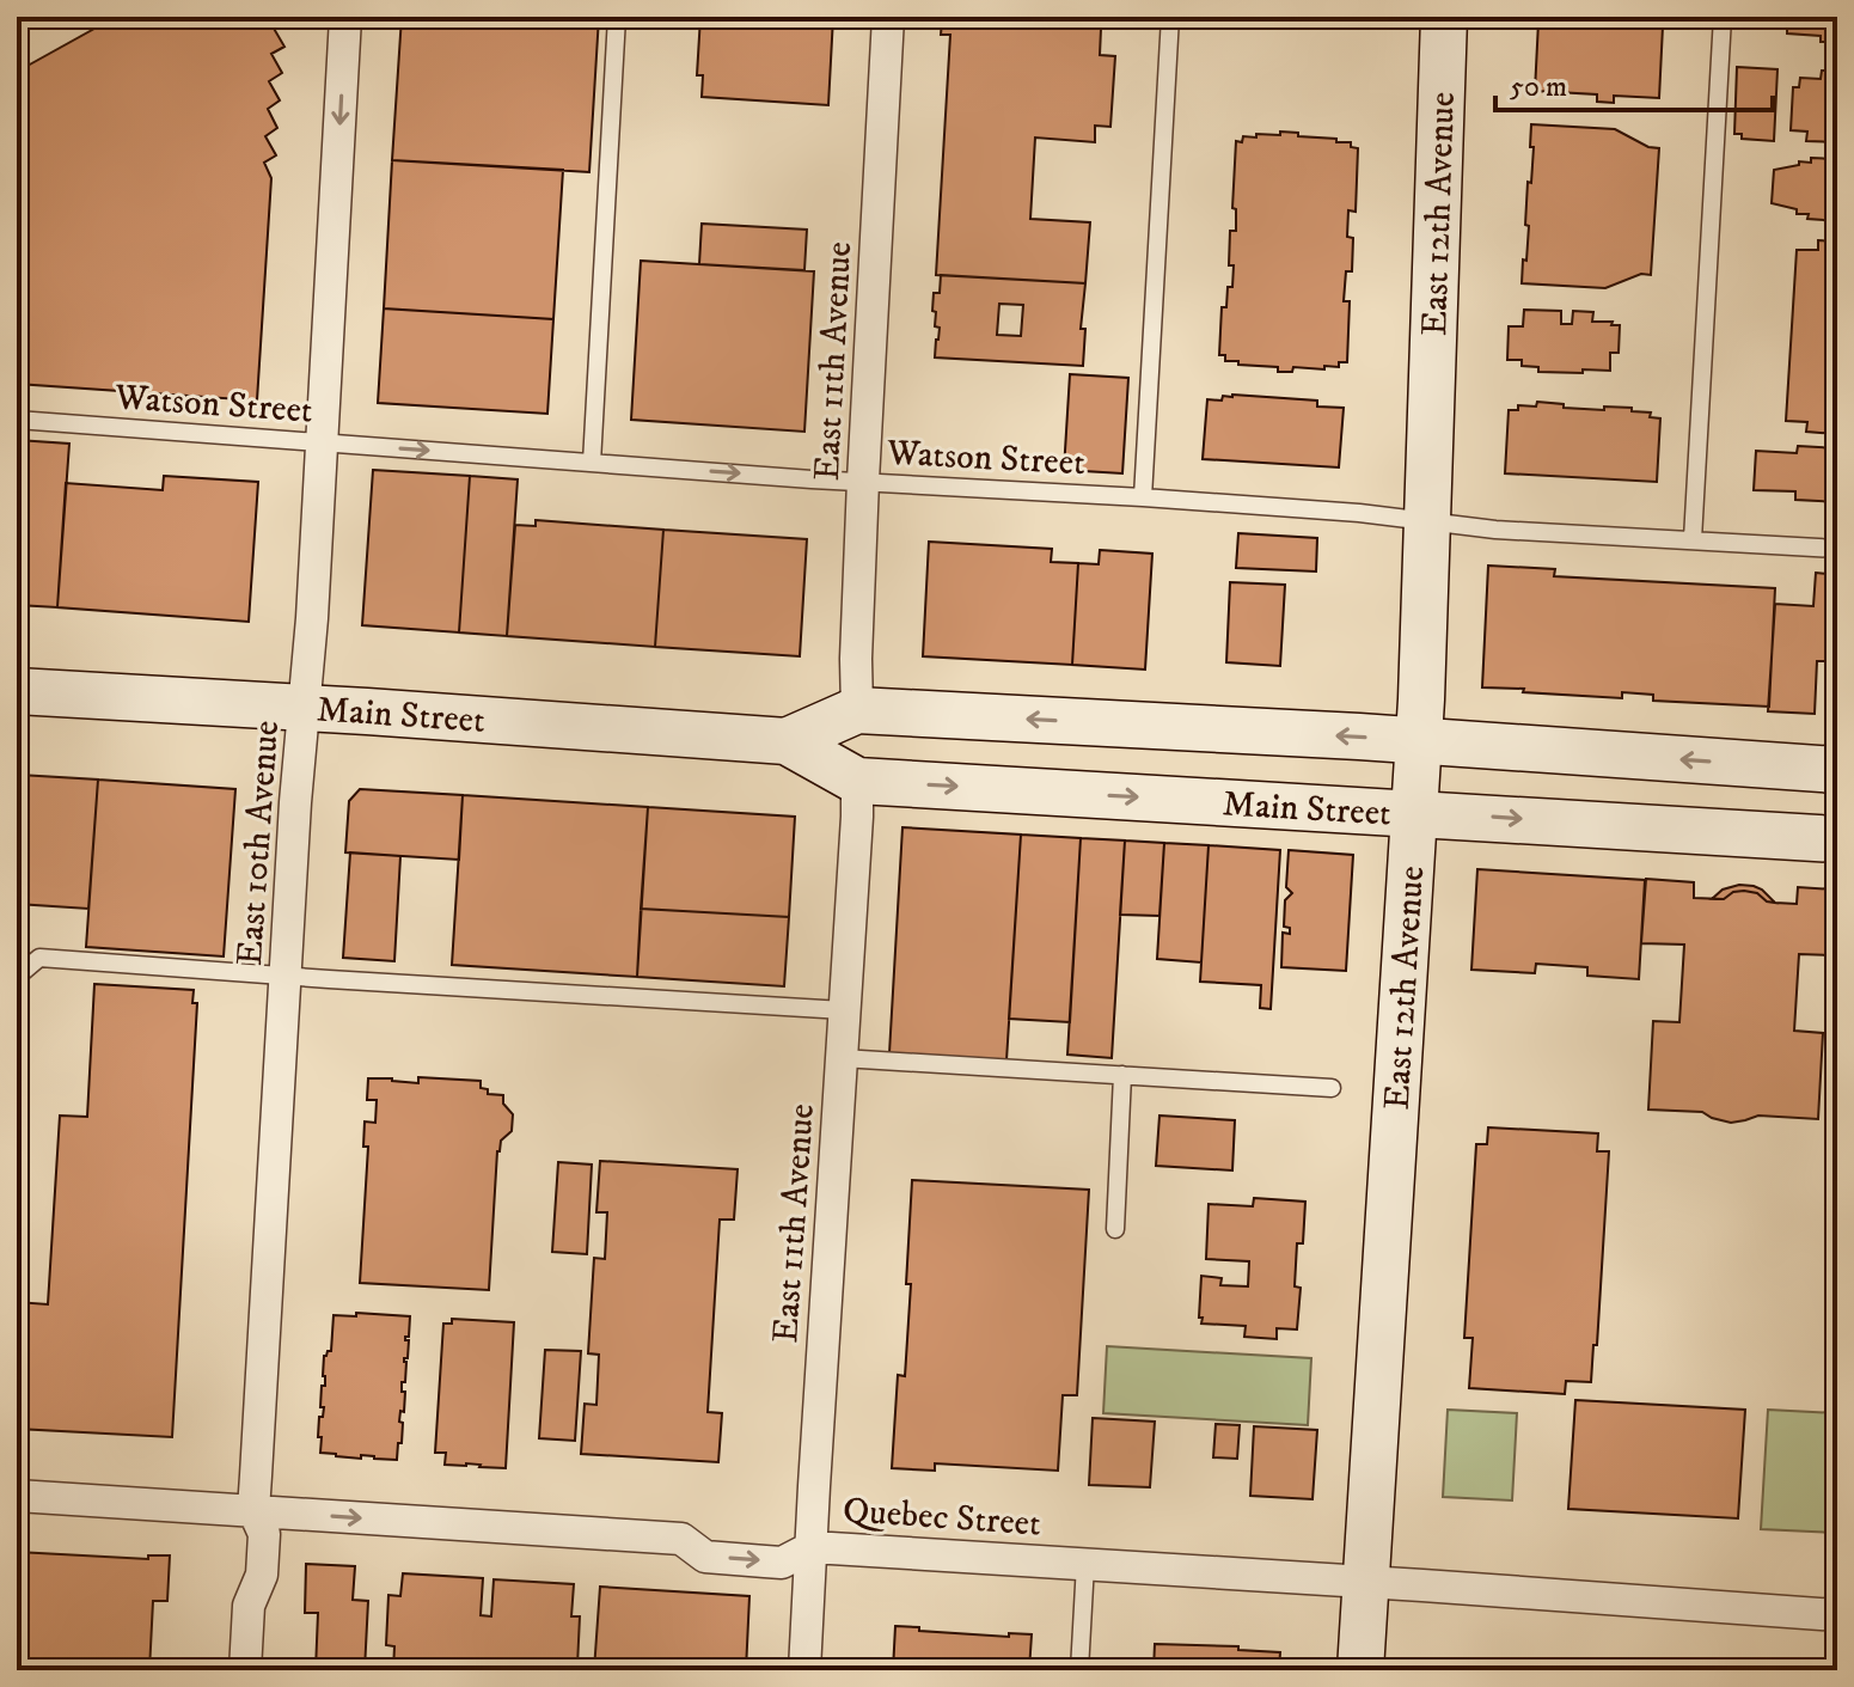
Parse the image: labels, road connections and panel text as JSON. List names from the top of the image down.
{
  "streets": {
    "main road": ["East 12th Avenue", "Main Street"],
    "street": ["East 11th Avenue", "East 10th Avenue", "Quebec Street"],
    "lane": ["Watson Street"]
  },
  "crossings": [
    ["East 12th Avenue", "Watson Street"],
    ["East 12th Avenue", "Main Street"],
    ["East 12th Avenue", "Quebec Street"],
    ["East 11th Avenue", "Watson Street"],
    ["East 11th Avenue", "Main Street"],
    ["East 11th Avenue", "Quebec Street"],
    ["Watson Street", "East 10th Avenue"],
    ["Main Street", "East 10th Avenue"],
    ["East 10th Avenue", "Quebec Street"]
  ],
  "scale_bar": "50 m"
}
